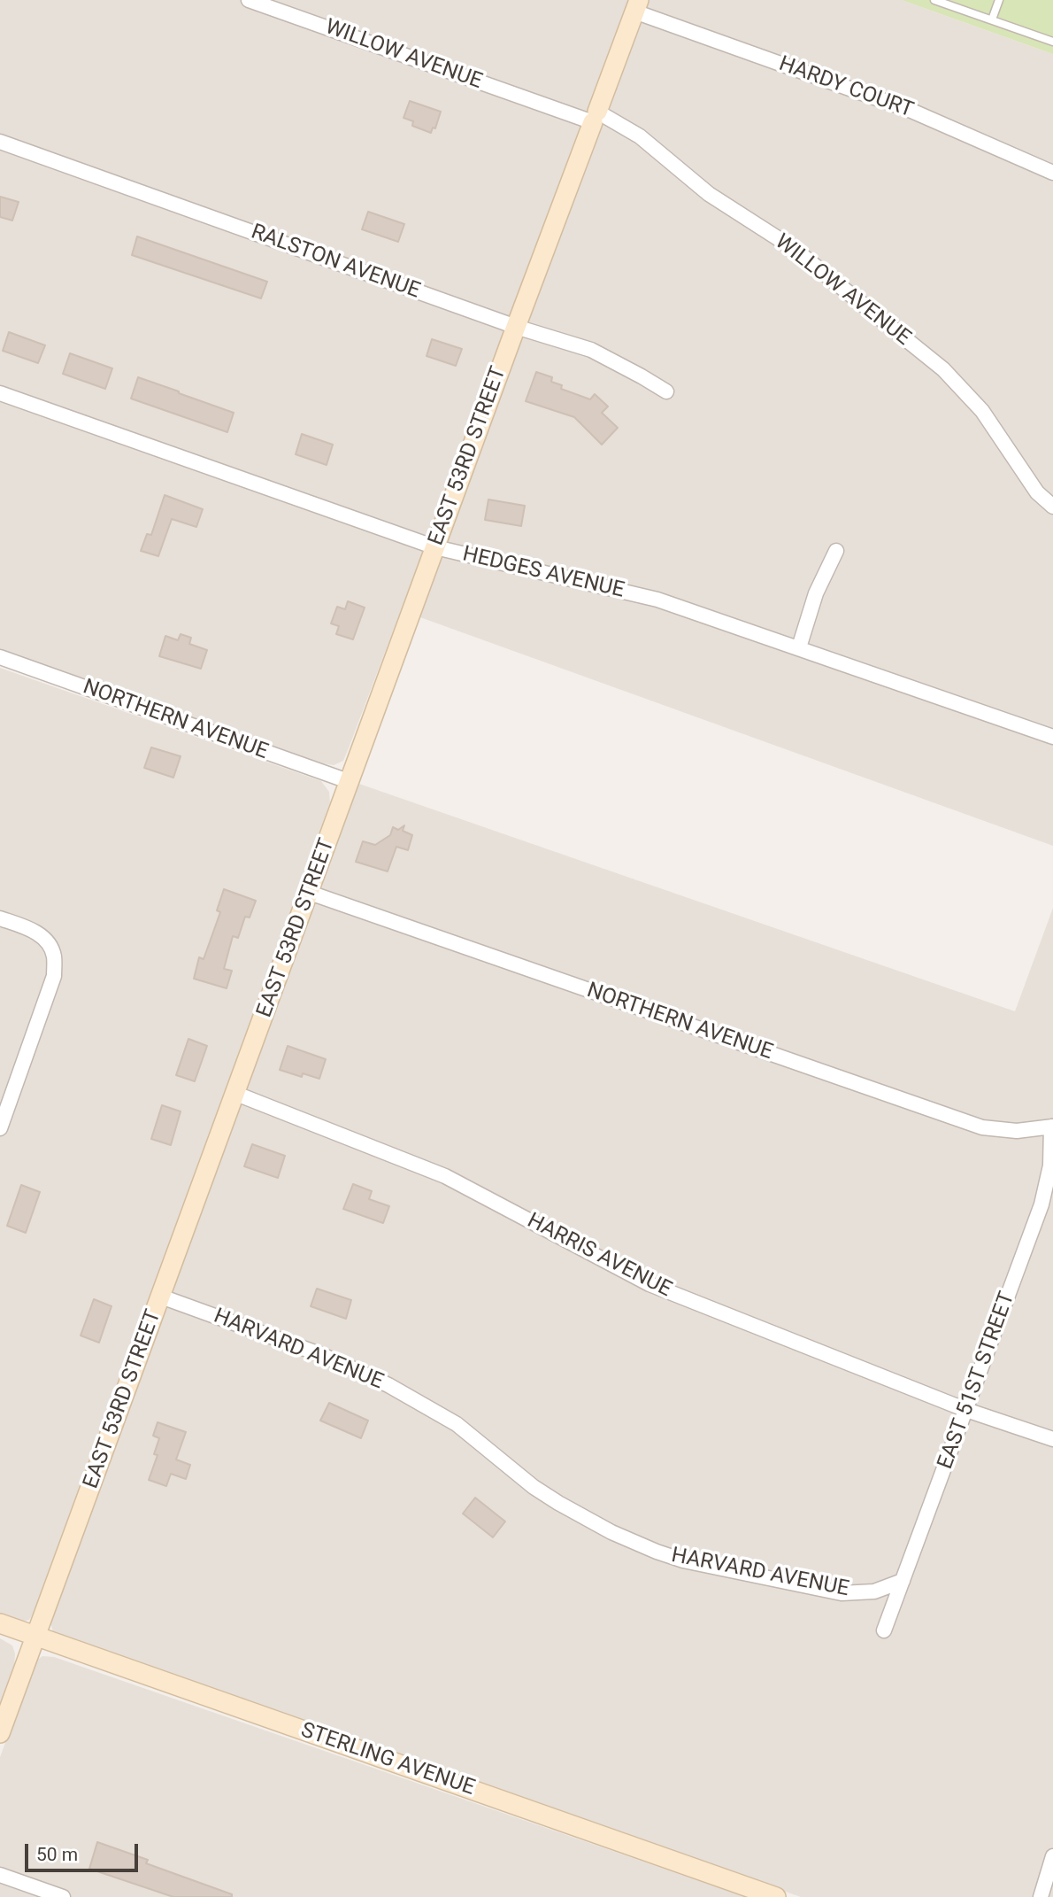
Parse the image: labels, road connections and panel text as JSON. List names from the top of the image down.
{
  "streets": {
    "street": [
      "WILLOW AVENUE",
      "HARDY COURT",
      "RALSTON AVENUE",
      "EAST 53RD STREET",
      "HEDGES AVENUE",
      "NORTHERN AVENUE",
      "HARRIS AVENUE",
      "HARVARD AVENUE",
      "EAST 51ST STREET",
      "STERLING AVENUE"
    ]
  },
  "crossings": [
    ["WILLOW AVENUE", "EAST 53RD STREET"],
    ["HARDY COURT", "EAST 53RD STREET"],
    ["RALSTON AVENUE", "EAST 53RD STREET"],
    ["EAST 53RD STREET", "HEDGES AVENUE"],
    ["EAST 53RD STREET", "NORTHERN AVENUE"],
    ["EAST 53RD STREET", "HARRIS AVENUE"],
    ["EAST 53RD STREET", "HARVARD AVENUE"],
    ["EAST 53RD STREET", "STERLING AVENUE"],
    ["NORTHERN AVENUE", "EAST 51ST STREET"],
    ["HARRIS AVENUE", "EAST 51ST STREET"],
    ["HARVARD AVENUE", "EAST 51ST STREET"]
  ],
  "scale_bar": "50 m"
}
